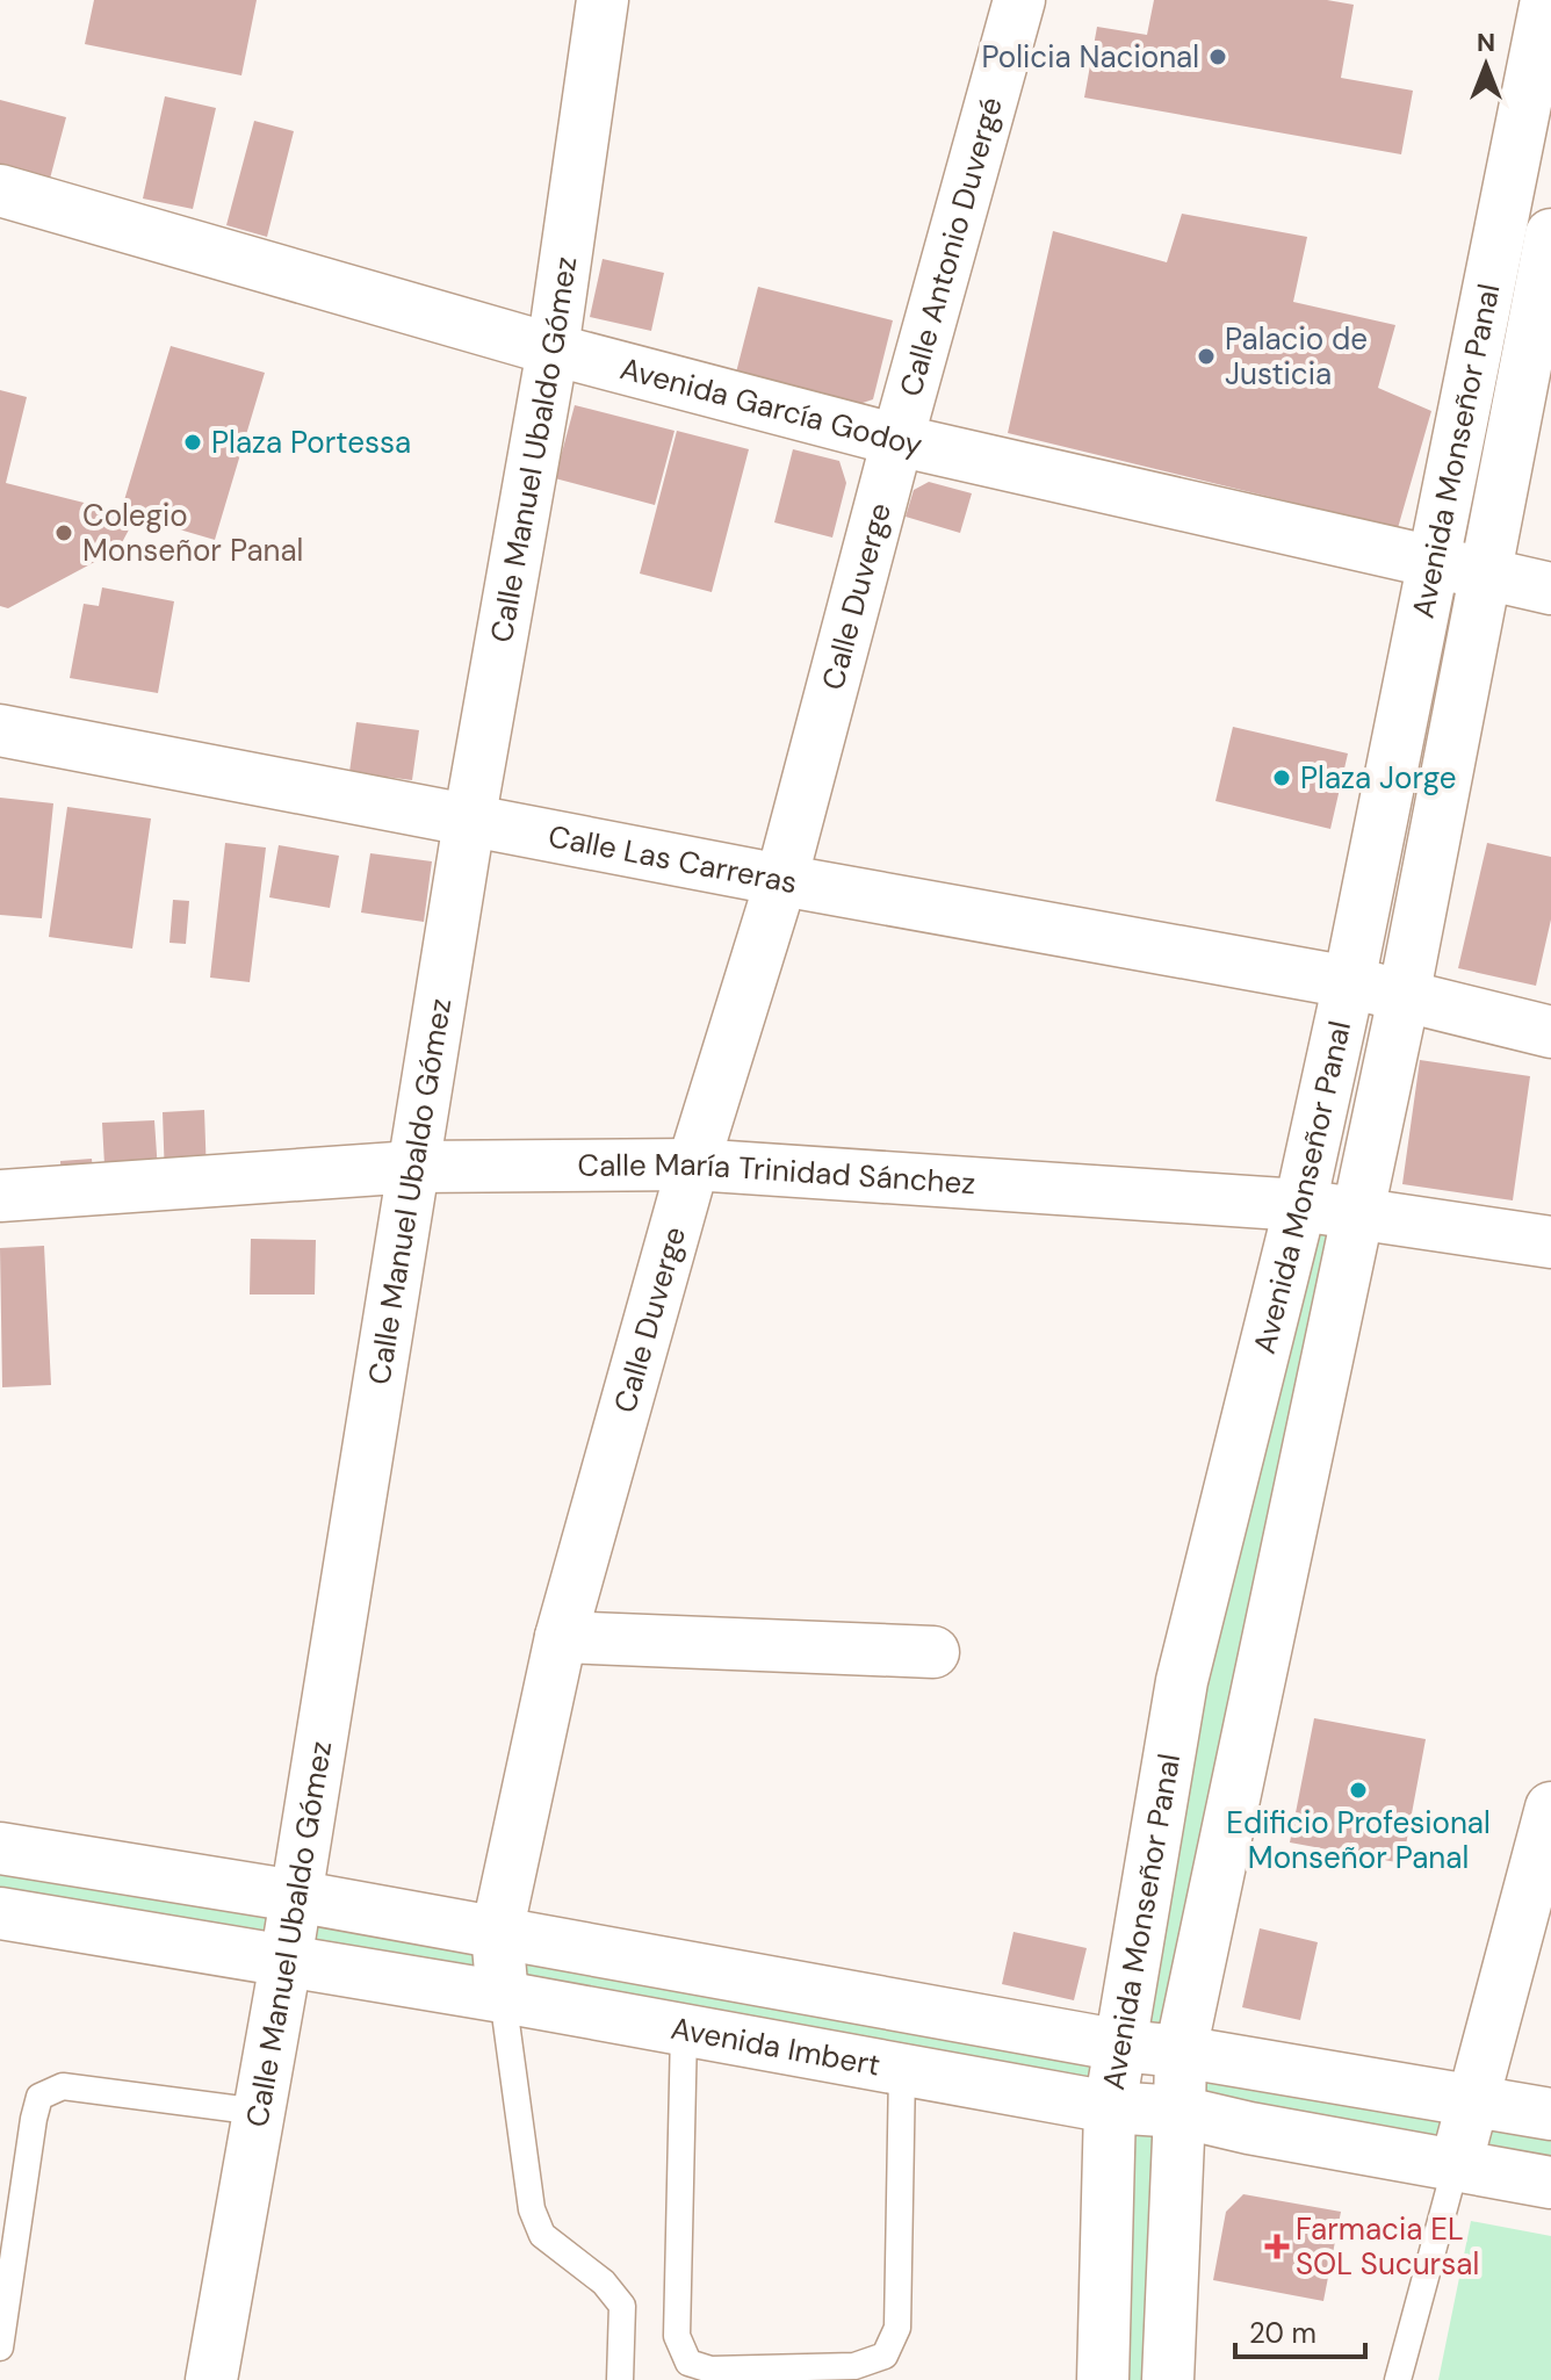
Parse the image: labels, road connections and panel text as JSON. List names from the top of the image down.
{
  "streets": {
    "street": [
      "Calle Antonio Duvergé",
      "Avenida García Godoy",
      "Calle Manuel Ubaldo Gómez",
      "Avenida Monseñor Panal",
      "Calle Duverge",
      "Calle Las Carreras",
      "Calle María Trinidad Sánchez",
      "Avenida Imbert"
    ]
  },
  "crossings": [
    ["Calle Antonio Duvergé", "Avenida García Godoy"],
    ["Calle Antonio Duvergé", "Calle Duverge"],
    ["Avenida García Godoy", "Calle Manuel Ubaldo Gómez"],
    ["Avenida García Godoy", "Avenida Monseñor Panal"],
    ["Avenida García Godoy", "Calle Duverge"],
    ["Calle Manuel Ubaldo Gómez", "Calle Las Carreras"],
    ["Calle Manuel Ubaldo Gómez", "Calle María Trinidad Sánchez"],
    ["Calle Manuel Ubaldo Gómez", "Avenida Imbert"],
    ["Avenida Monseñor Panal", "Calle Las Carreras"],
    ["Avenida Monseñor Panal", "Calle María Trinidad Sánchez"],
    ["Avenida Monseñor Panal", "Avenida Imbert"],
    ["Calle Duverge", "Calle Las Carreras"],
    ["Calle Duverge", "Calle María Trinidad Sánchez"],
    ["Calle Duverge", "Avenida Imbert"]
  ],
  "places": {
    "other": [
      "Policia Nacional",
      "Palacio de Justicia",
      "Plaza Portessa",
      "Colegio Monseñor Panal",
      "Plaza Jorge",
      "Edificio Profesional Monseñor Panal"
    ],
    "health": ["Farmacia EL SOL Sucursal"]
  },
  "scale_bar": "20 m",
  "north": "top"
}
